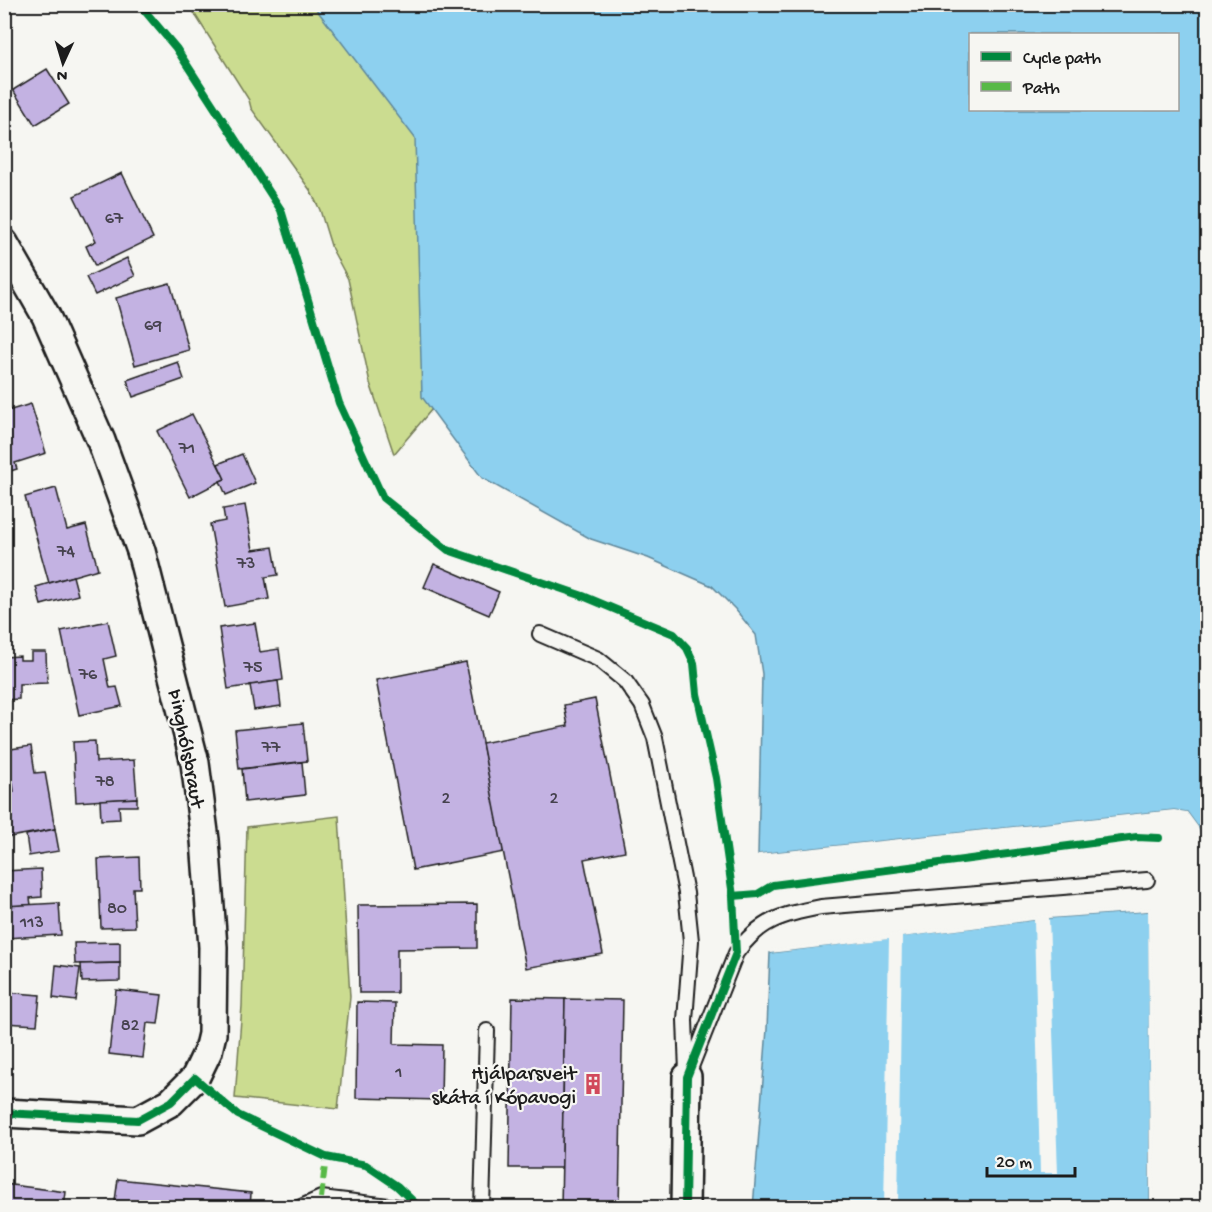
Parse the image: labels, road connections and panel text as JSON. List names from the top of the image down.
{
  "streets": {
    "street": ["Þinghólsbraut"]
  },
  "places": {
    "building": ["Hjálparsveit skáta í Kópavogi"]
  },
  "house_numbers": [
    "67",
    "69",
    "71",
    "74",
    "73",
    "75",
    "76",
    "77",
    "78",
    "2",
    "2",
    "80",
    "113",
    "82",
    "1"
  ],
  "legend": ["Cycle path", "Path"],
  "scale_bar": "20 m",
  "north": "bottom"
}
